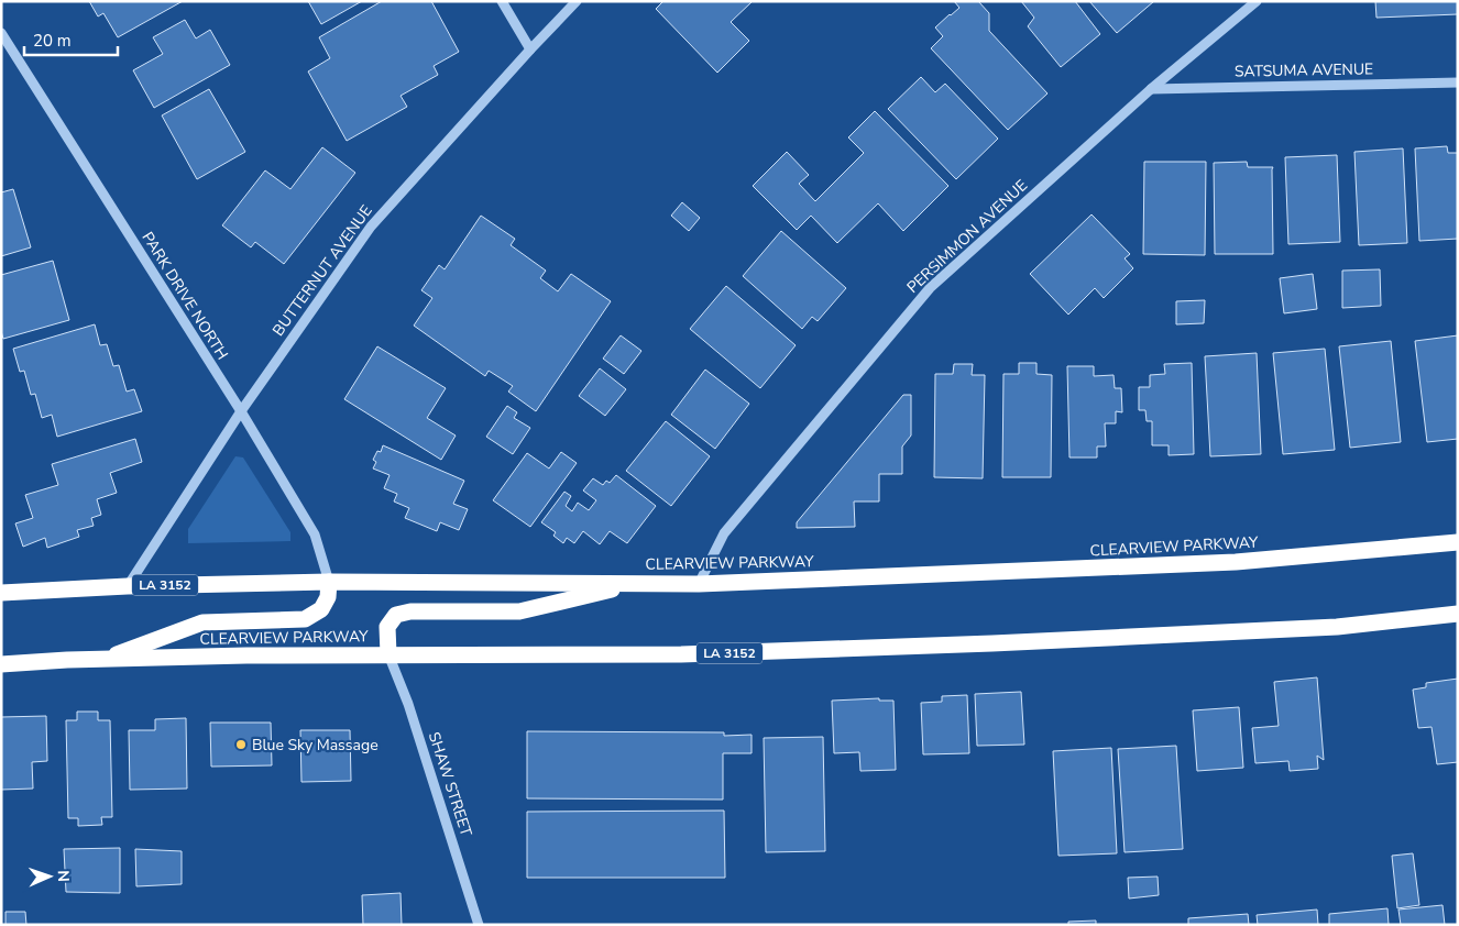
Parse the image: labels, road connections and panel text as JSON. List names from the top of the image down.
{
  "streets": {
    "highway": ["CLEARVIEW PARKWAY", "LA 3152"],
    "street": [
      "SATSUMA AVENUE",
      "PERSIMMON AVENUE",
      "BUTTERNUT AVENUE",
      "PARK DRIVE NORTH",
      "SHAW STREET"
    ]
  },
  "crossings": [
    ["SATSUMA AVENUE", "PERSIMMON AVENUE"],
    ["PERSIMMON AVENUE", "CLEARVIEW PARKWAY"],
    ["BUTTERNUT AVENUE", "PARK DRIVE NORTH"],
    ["BUTTERNUT AVENUE", "CLEARVIEW PARKWAY"],
    ["PARK DRIVE NORTH", "CLEARVIEW PARKWAY"],
    ["CLEARVIEW PARKWAY", "SHAW STREET"]
  ],
  "places": ["Blue Sky Massage"],
  "scale_bar": "20 m",
  "north": "right"
}
